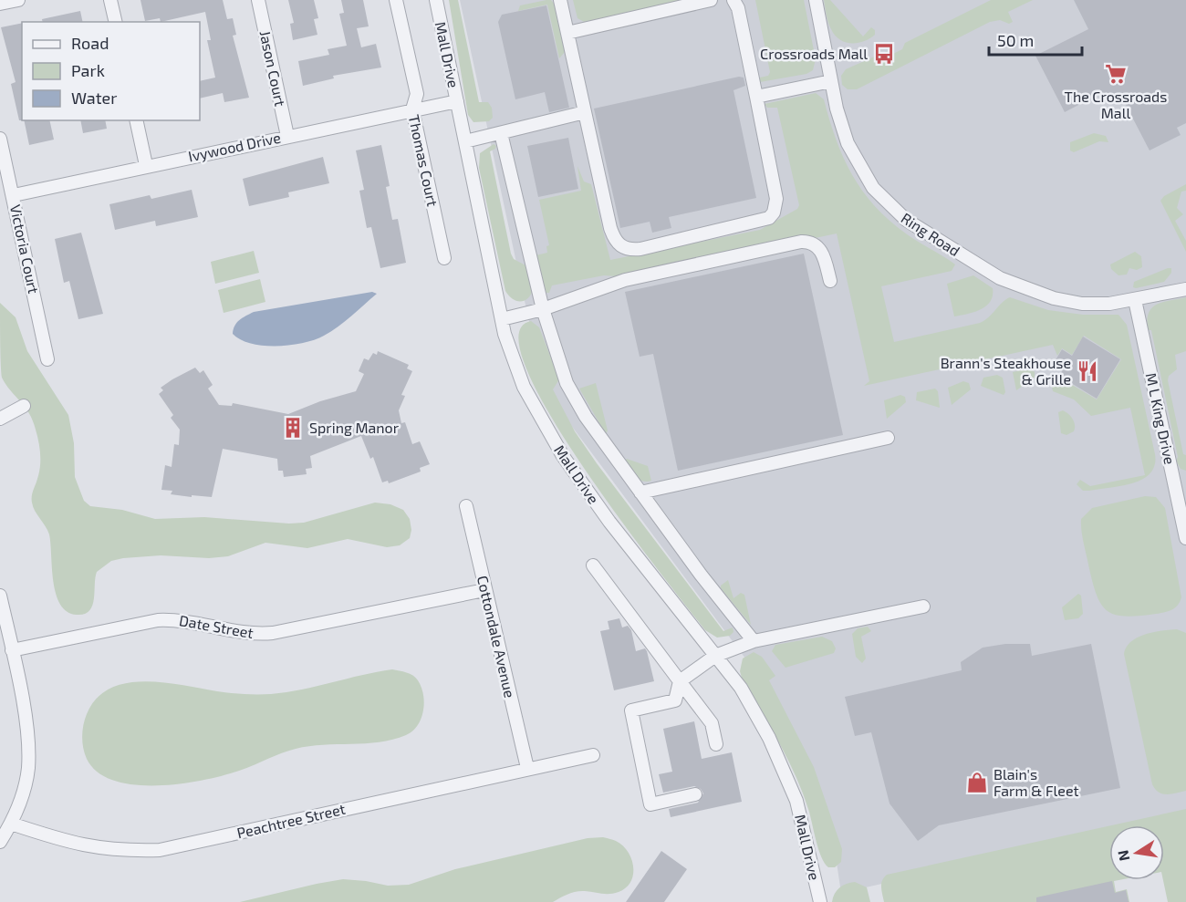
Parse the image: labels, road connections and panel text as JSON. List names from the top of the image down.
{
  "streets": {
    "street": [
      "Mall Drive",
      "Jason Court",
      "Ivywood Drive",
      "Thomas Court",
      "Ring Road",
      "Victoria Court",
      "M L King Drive",
      "Date Street",
      "Cottondale Avenue",
      "Peachtree Street"
    ]
  },
  "crossings": [
    ["Mall Drive", "Ivywood Drive"],
    ["Jason Court", "Ivywood Drive"],
    ["Ivywood Drive", "Thomas Court"],
    ["Ivywood Drive", "Victoria Court"],
    ["Ring Road", "M L King Drive"],
    ["Date Street", "Cottondale Avenue"],
    ["Cottondale Avenue", "Peachtree Street"]
  ],
  "places": {
    "bus stop": ["Crossroads Mall"],
    "supermarket": ["The Crossroads Mall"],
    "restaurant": ["Brann's Steakhouse & Grille"],
    "building": ["Spring Manor"],
    "shop": ["Blain's Farm & Fleet"]
  },
  "legend": ["Road", "Park", "Water"],
  "scale_bar": "50 m",
  "north": "left"
}
